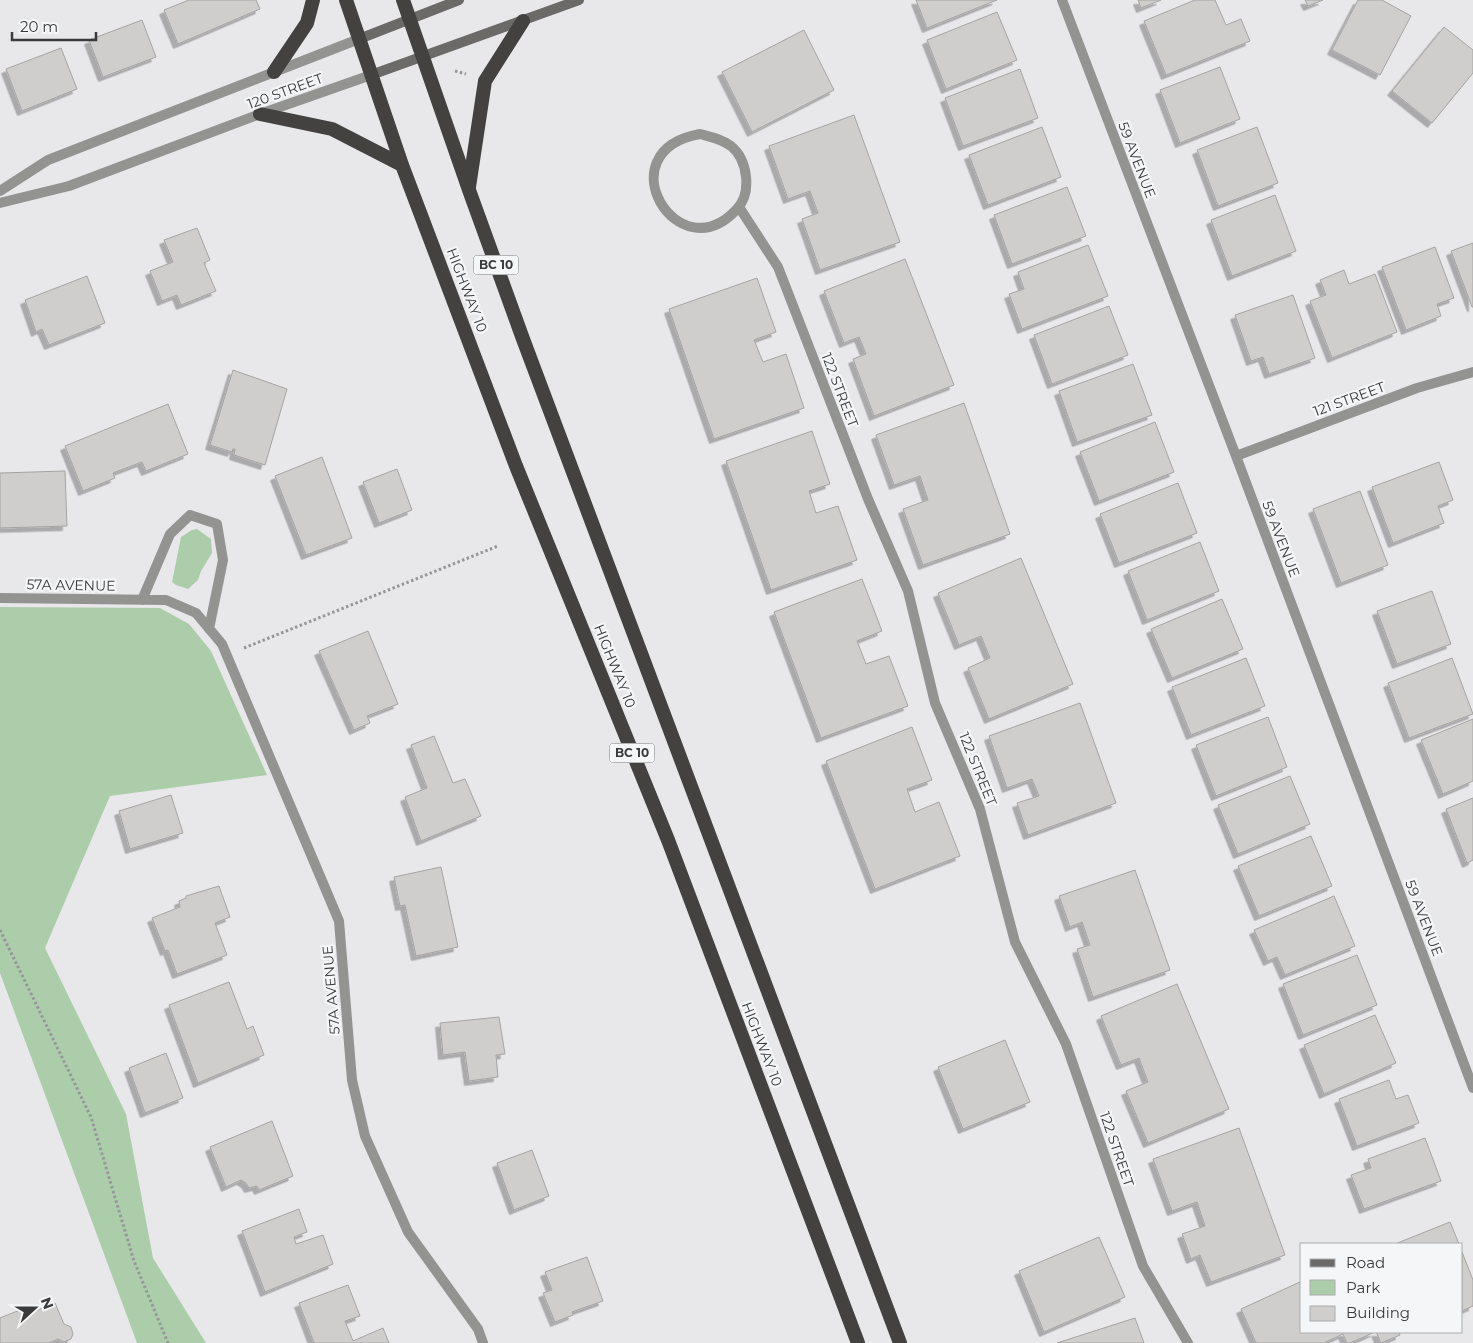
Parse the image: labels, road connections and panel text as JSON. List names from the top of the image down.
{
  "streets": {
    "highway": ["BC 10", "HIGHWAY 10"],
    "main road": ["120 STREET"],
    "street": [
      "59 AVENUE",
      "122 STREET",
      "121 STREET",
      "57A AVENUE"
    ]
  },
  "crossings": [
    ["120 STREET", "HIGHWAY 10"],
    ["59 AVENUE", "121 STREET"]
  ],
  "legend": ["Road", "Park", "Building"],
  "scale_bar": "20 m",
  "north": "right"
}
